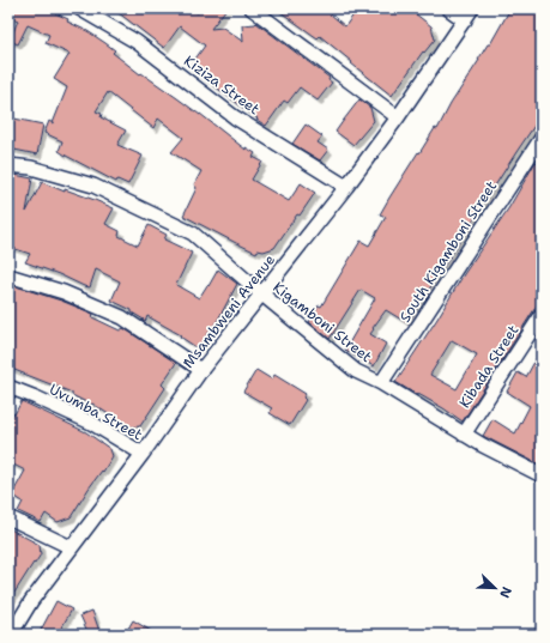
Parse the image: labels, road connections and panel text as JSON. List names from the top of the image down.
{
  "streets": {
    "street": [
      "Kiziza Street",
      "South Kigamboni Street",
      "Msambweni Avenue",
      "Kigamboni Street",
      "Kibada Street",
      "Uvumba Street"
    ]
  },
  "crossings": [
    ["Kiziza Street", "Msambweni Avenue"],
    ["South Kigamboni Street", "Kigamboni Street"],
    ["Msambweni Avenue", "Kigamboni Street"],
    ["Msambweni Avenue", "Uvumba Street"],
    ["Kigamboni Street", "Kibada Street"]
  ],
  "north": "bottom right"
}
